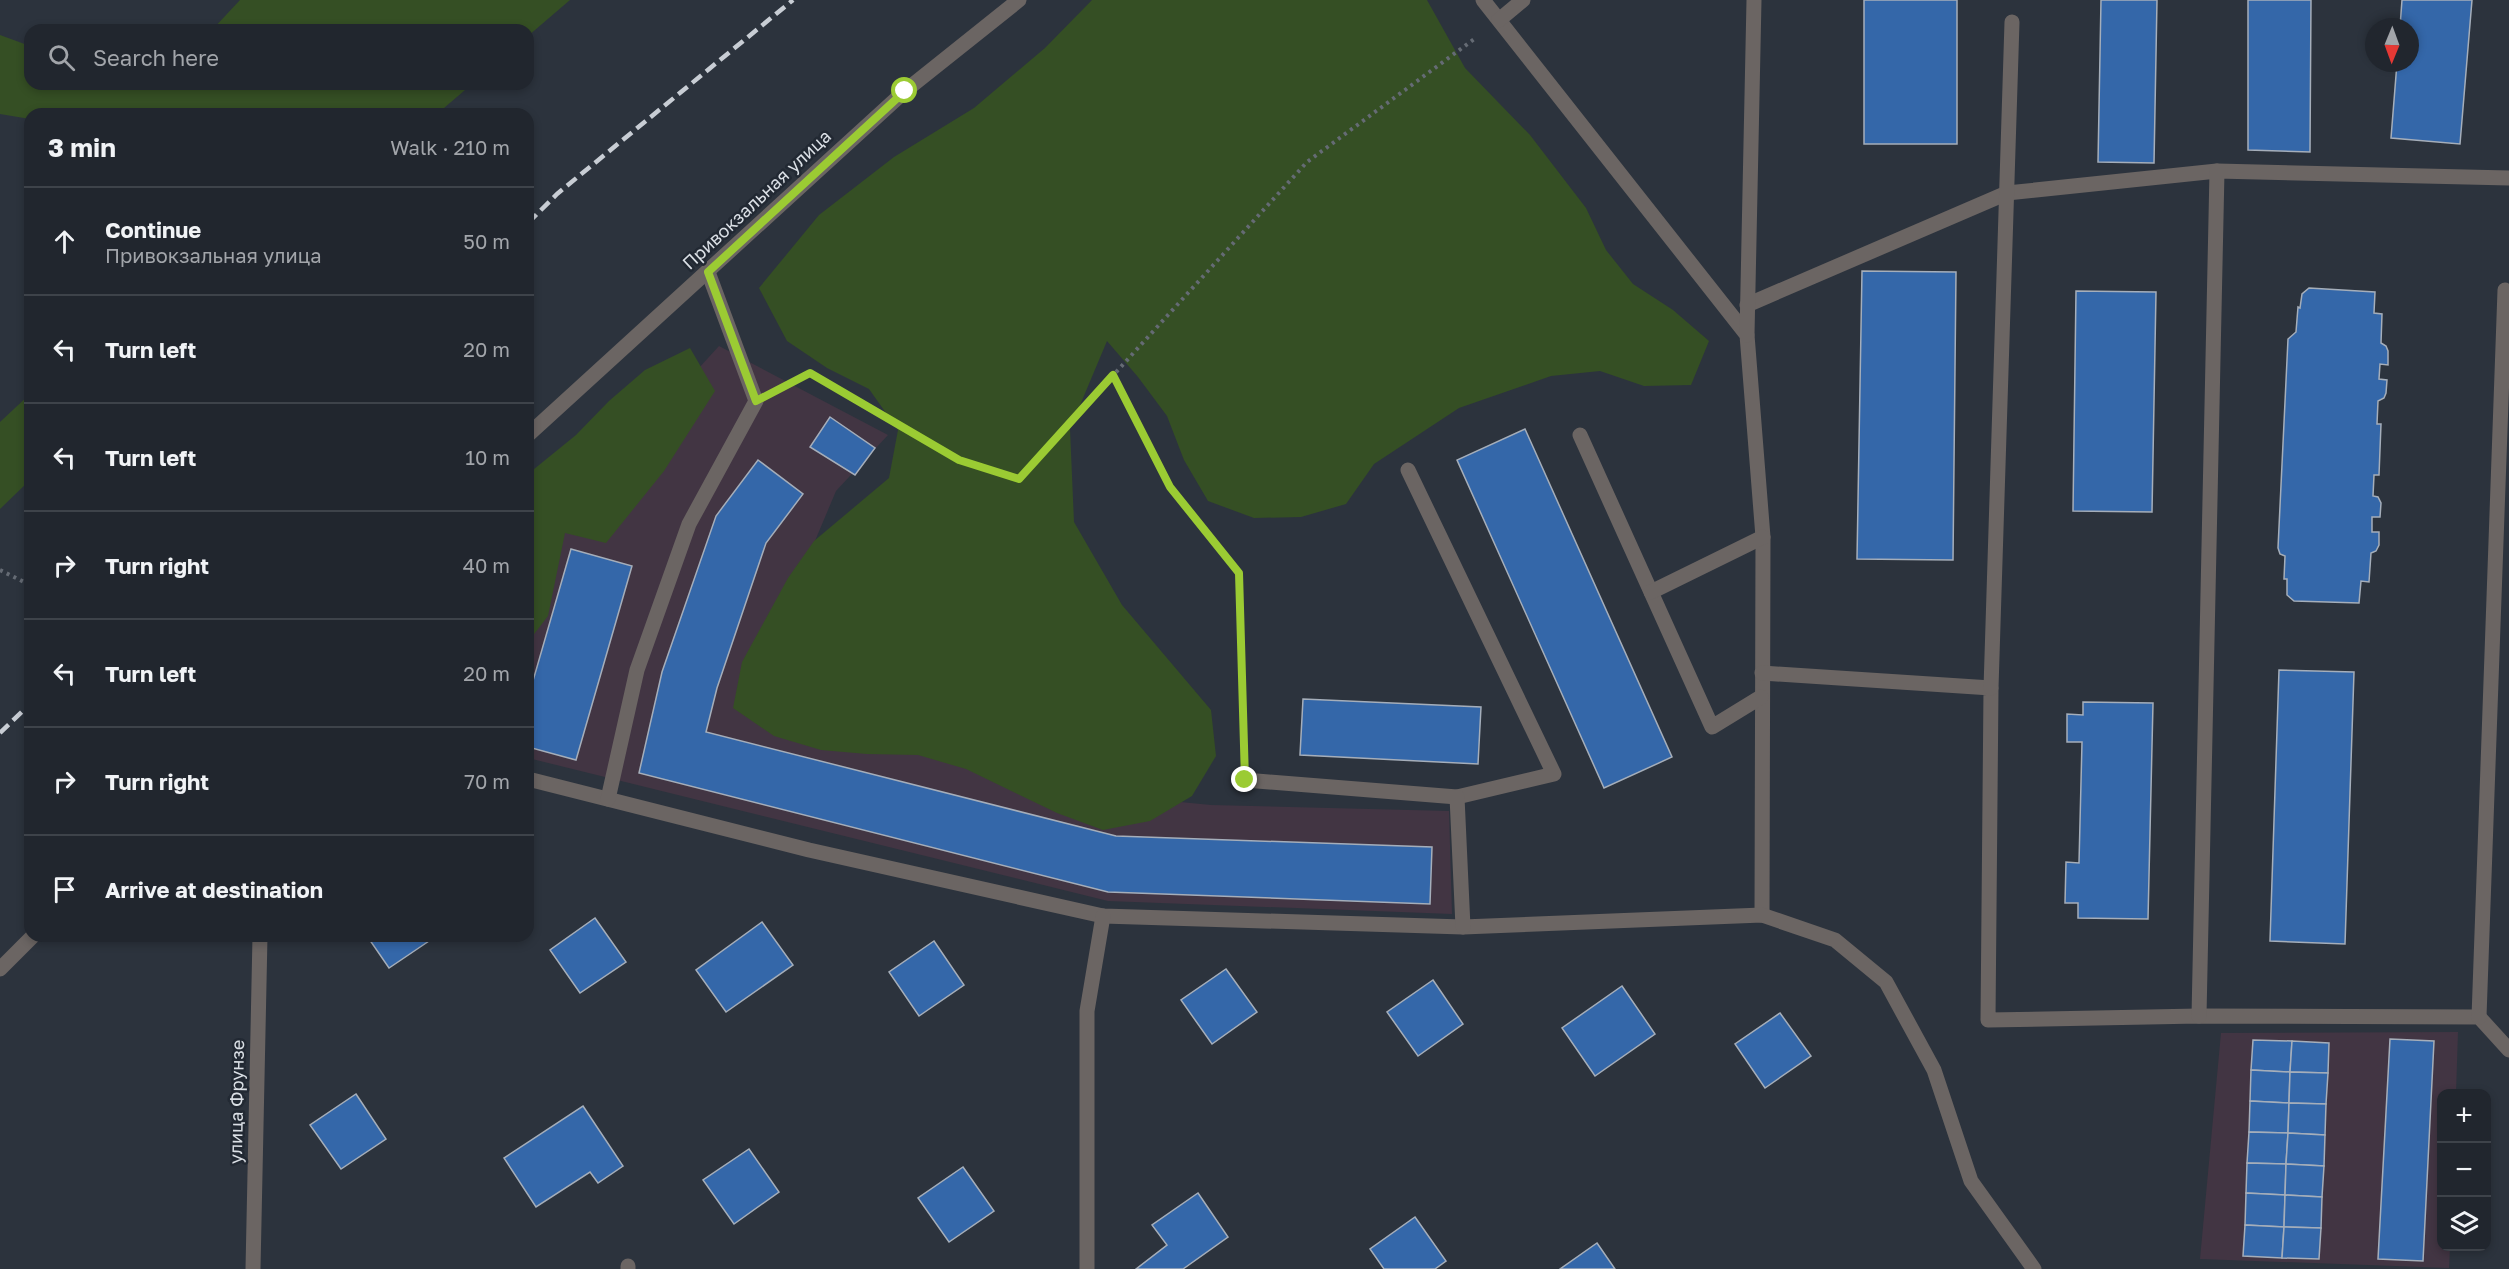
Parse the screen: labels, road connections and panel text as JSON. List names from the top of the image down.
{
  "streets": {
    "street": ["Привокзальная улица", "улица Фрунзе"]
  },
  "north": "bottom",
  "page": {
    "search": "Search here",
    "heading": ["3 min", "Walk · 210 m"],
    "list": [
      ["Continue", "Привокзальная улица", "50 m"],
      ["Turn left", "20 m"],
      ["Turn left", "10 m"],
      ["Turn right", "40 m"],
      ["Turn left", "20 m"],
      ["Turn right", "70 m"],
      "Arrive at destination"
    ],
    "map_buttons": ["+", "−"]
  }
}
